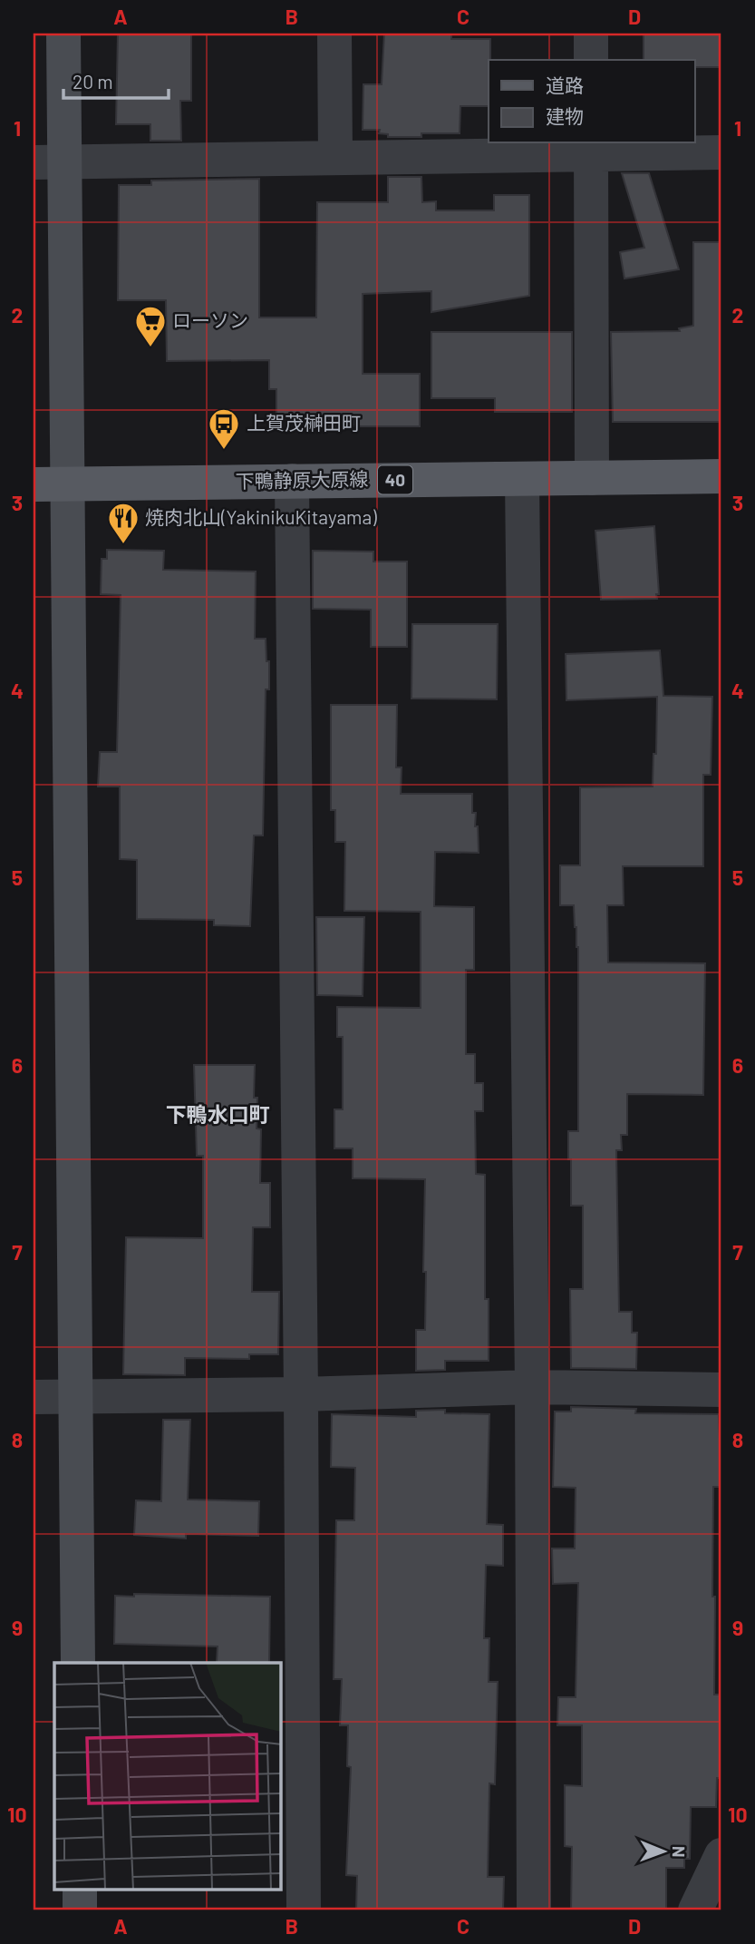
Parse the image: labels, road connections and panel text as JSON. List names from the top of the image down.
{
  "streets": {
    "main road": ["40", "下鴨静原大原線"]
  },
  "districts": ["下鴨水口町"],
  "places": {
    "supermarket": ["ローソン"],
    "bus stop": ["上賀茂榊田町"],
    "restaurant": ["焼肉北山(YakinikuKitayama)"]
  },
  "legend": ["道路", "建物"],
  "scale_bar": "20 m",
  "north": "right",
  "grid": {
    "columns": [
      "A",
      "B",
      "C",
      "D"
    ],
    "rows": [
      "1",
      "2",
      "3",
      "4",
      "5",
      "6",
      "7",
      "8",
      "9",
      "10"
    ]
  }
}
